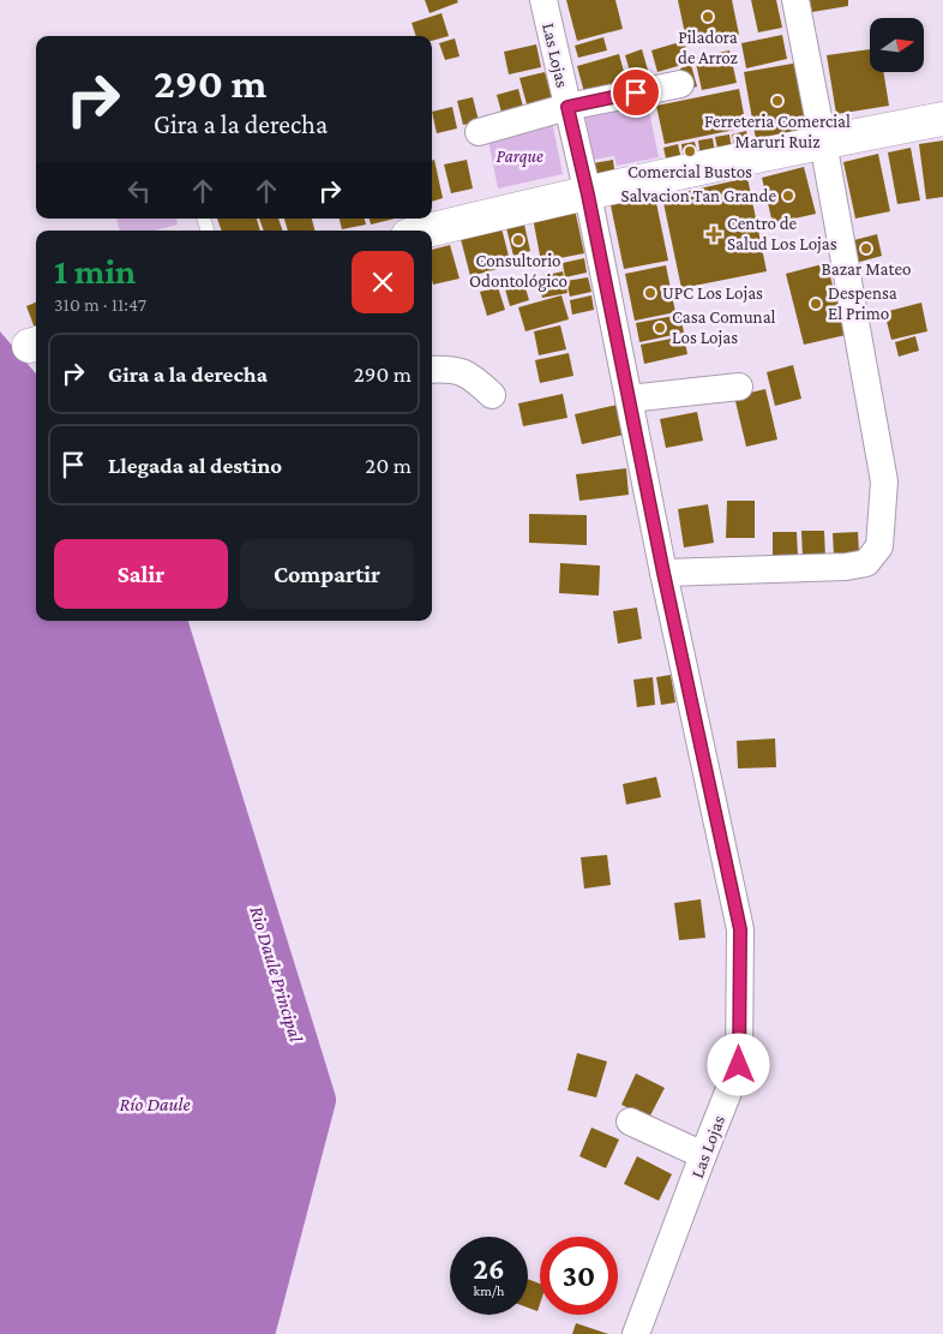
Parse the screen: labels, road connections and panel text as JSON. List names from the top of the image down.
{
  "streets": {
    "street": ["Las Lojas"]
  },
  "water": ["Rio Daule Principal", "Río Daule"],
  "parks": ["Parque"],
  "places": {
    "other": [
      "Piladora de Arroz",
      "Ferreteria Comercial Maruri Ruiz",
      "Comercial Bustos",
      "Salvacion Tan Grande",
      "Consultorio Odontológico",
      "Bazar Mateo",
      "UPC Los Lojas",
      "Despensa El Primo",
      "Casa Comunal Los Lojas"
    ],
    "health": ["Centro de Salud Los Lojas"]
  },
  "north": "right",
  "page": {
    "turn": ["290 m", "Gira a la derecha"],
    "heading": ["1 min", "310 m · 11:47"],
    "list": [
      {
        "name": "Gira a la derecha",
        "value": "290 m"
      },
      {
        "name": "Llegada al destino",
        "value": "20 m"
      }
    ],
    "buttons": ["Salir", "Compartir"],
    "speed": "26 km/h",
    "limit": "30"
  }
}
